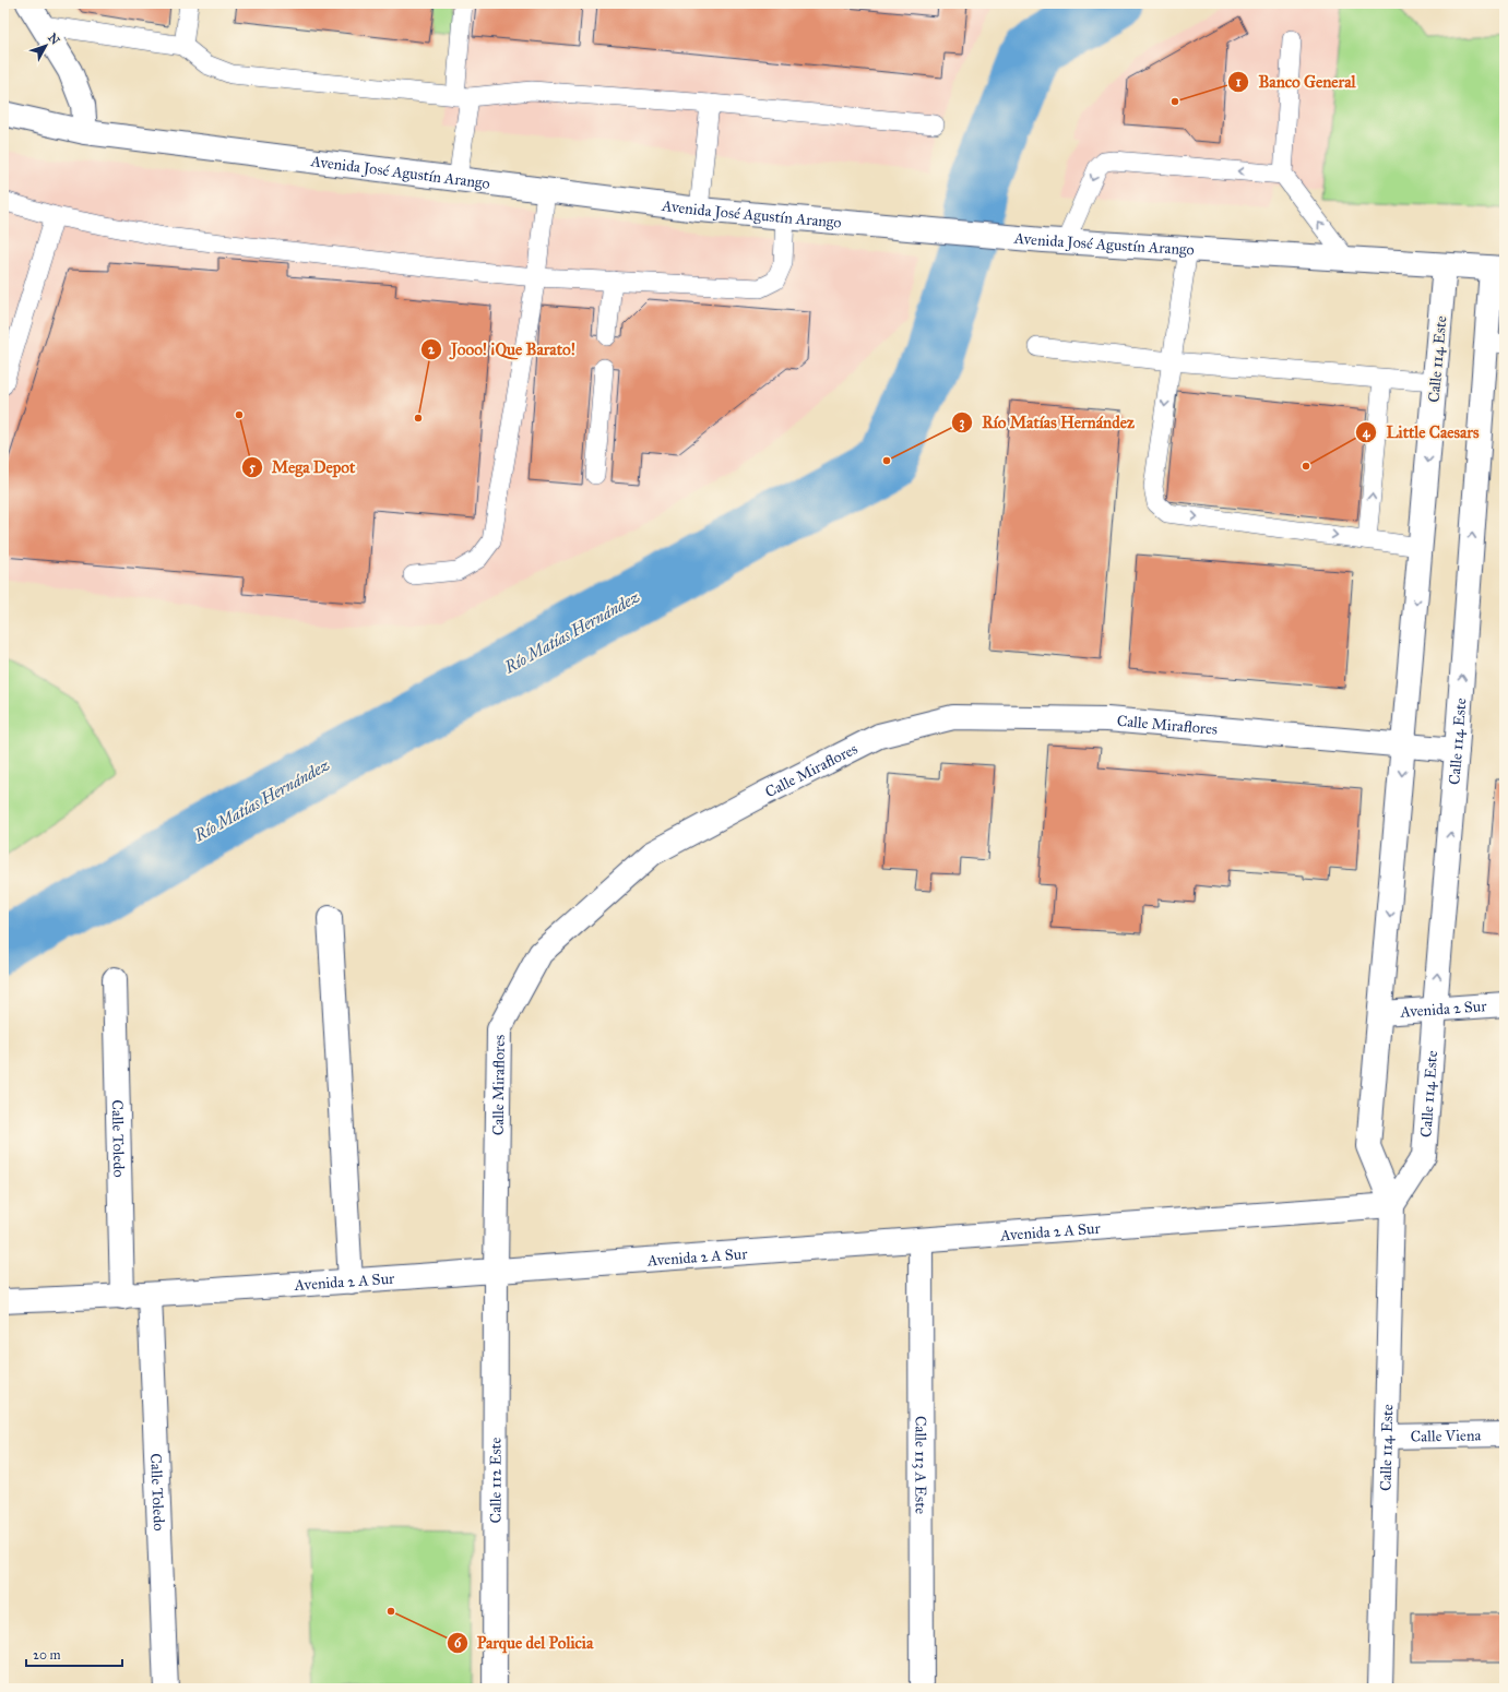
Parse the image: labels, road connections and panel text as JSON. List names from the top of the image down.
{
  "streets": {
    "street": [
      "Avenida José Agustín Arango",
      "Calle 114 Este",
      "Calle Miraflores",
      "Avenida 2 Sur",
      "Calle Toledo",
      "Avenida 2 A Sur",
      "Calle Viena",
      "Calle 113 A Este",
      "Calle 112 Este"
    ]
  },
  "crossings": [
    ["Avenida José Agustín Arango", "Calle 114 Este"],
    ["Calle 114 Este", "Calle Miraflores"],
    ["Calle 114 Este", "Avenida 2 Sur"],
    ["Calle 114 Este", "Avenida 2 A Sur"],
    ["Calle 114 Este", "Calle Viena"],
    ["Calle Miraflores", "Avenida 2 A Sur"],
    ["Calle Miraflores", "Calle 112 Este"],
    ["Calle Toledo", "Avenida 2 A Sur"],
    ["Avenida 2 A Sur", "Calle 113 A Este"],
    ["Avenida 2 A Sur", "Calle 112 Este"]
  ],
  "water": ["Río Matías Hernández"],
  "places": [
    "Banco General",
    "Mega Depot",
    "Jooo! ¡Que Barato!",
    "Río Matías Hernández",
    "Little Caesars",
    "Parque del Policia"
  ],
  "scale_bar": "20 m",
  "north": "top right"
}
